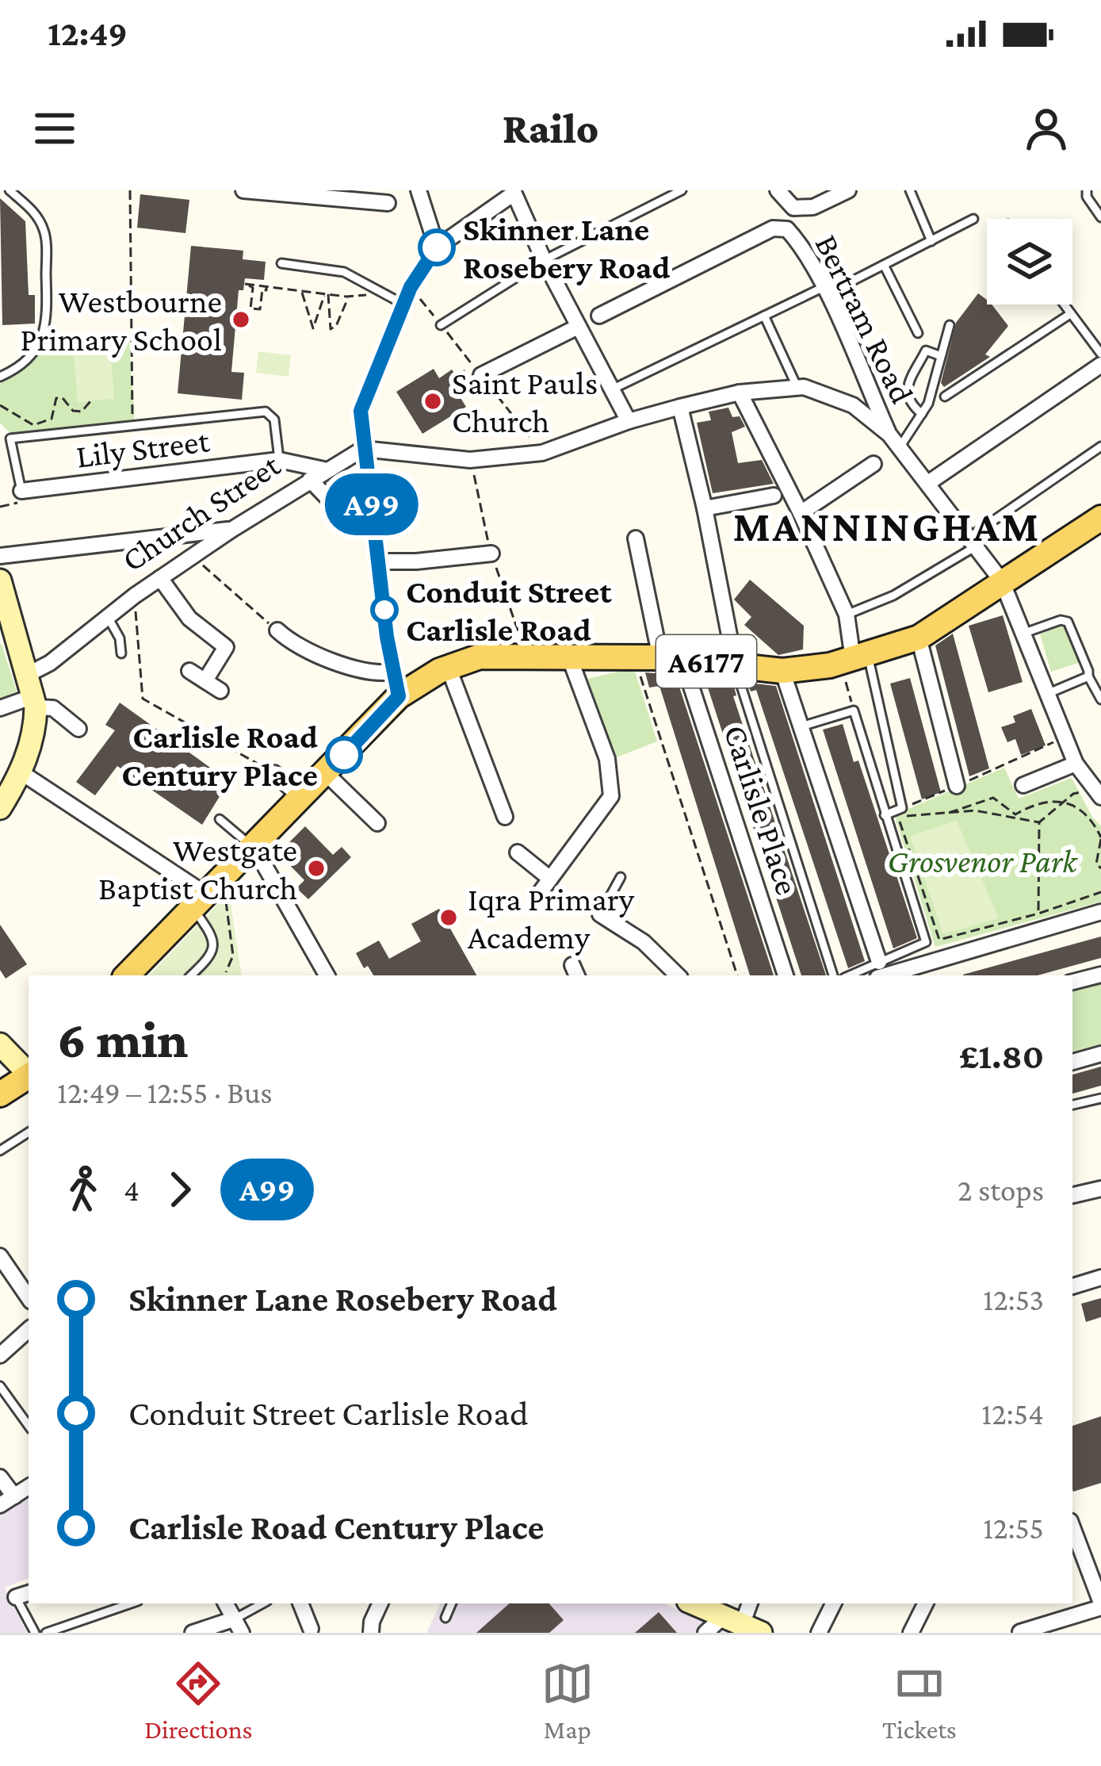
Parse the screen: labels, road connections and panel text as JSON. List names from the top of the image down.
{
  "streets": {
    "main road": ["A6177"],
    "street": [
      "Bertram Road",
      "Lily Street",
      "Church Street",
      "Carlisle Place"
    ]
  },
  "crossings": [
    ["Lily Street", "Church Street"],
    ["A6177", "Carlisle Place"]
  ],
  "districts": ["MANNINGHAM"],
  "parks": ["Grosvenor Park"],
  "places": [
    "Skinner Lane Rosebery Road",
    "Westbourne Primary School",
    "Saint Pauls Church",
    "Conduit Street Carlisle Road",
    "Carlisle Road Century Place",
    "Westgate Baptist Church",
    "Iqra Primary Academy"
  ],
  "lines": ["bus line A99"],
  "page": {
    "status": "12:49",
    "header": "Railo",
    "on_map": "A99",
    "heading": ["6 min", "12:49 – 12:55 · Bus", "£1.80"],
    "legs": ["4", "A99", "2 stops"],
    "list": [
      {
        "name": "Skinner Lane Rosebery Road",
        "value": "12:53"
      },
      {
        "name": "Conduit Street Carlisle Road",
        "value": "12:54"
      },
      {
        "name": "Carlisle Road Century Place",
        "value": "12:55"
      }
    ],
    "tabs": ["Directions", "Map", "Tickets"]
  }
}
